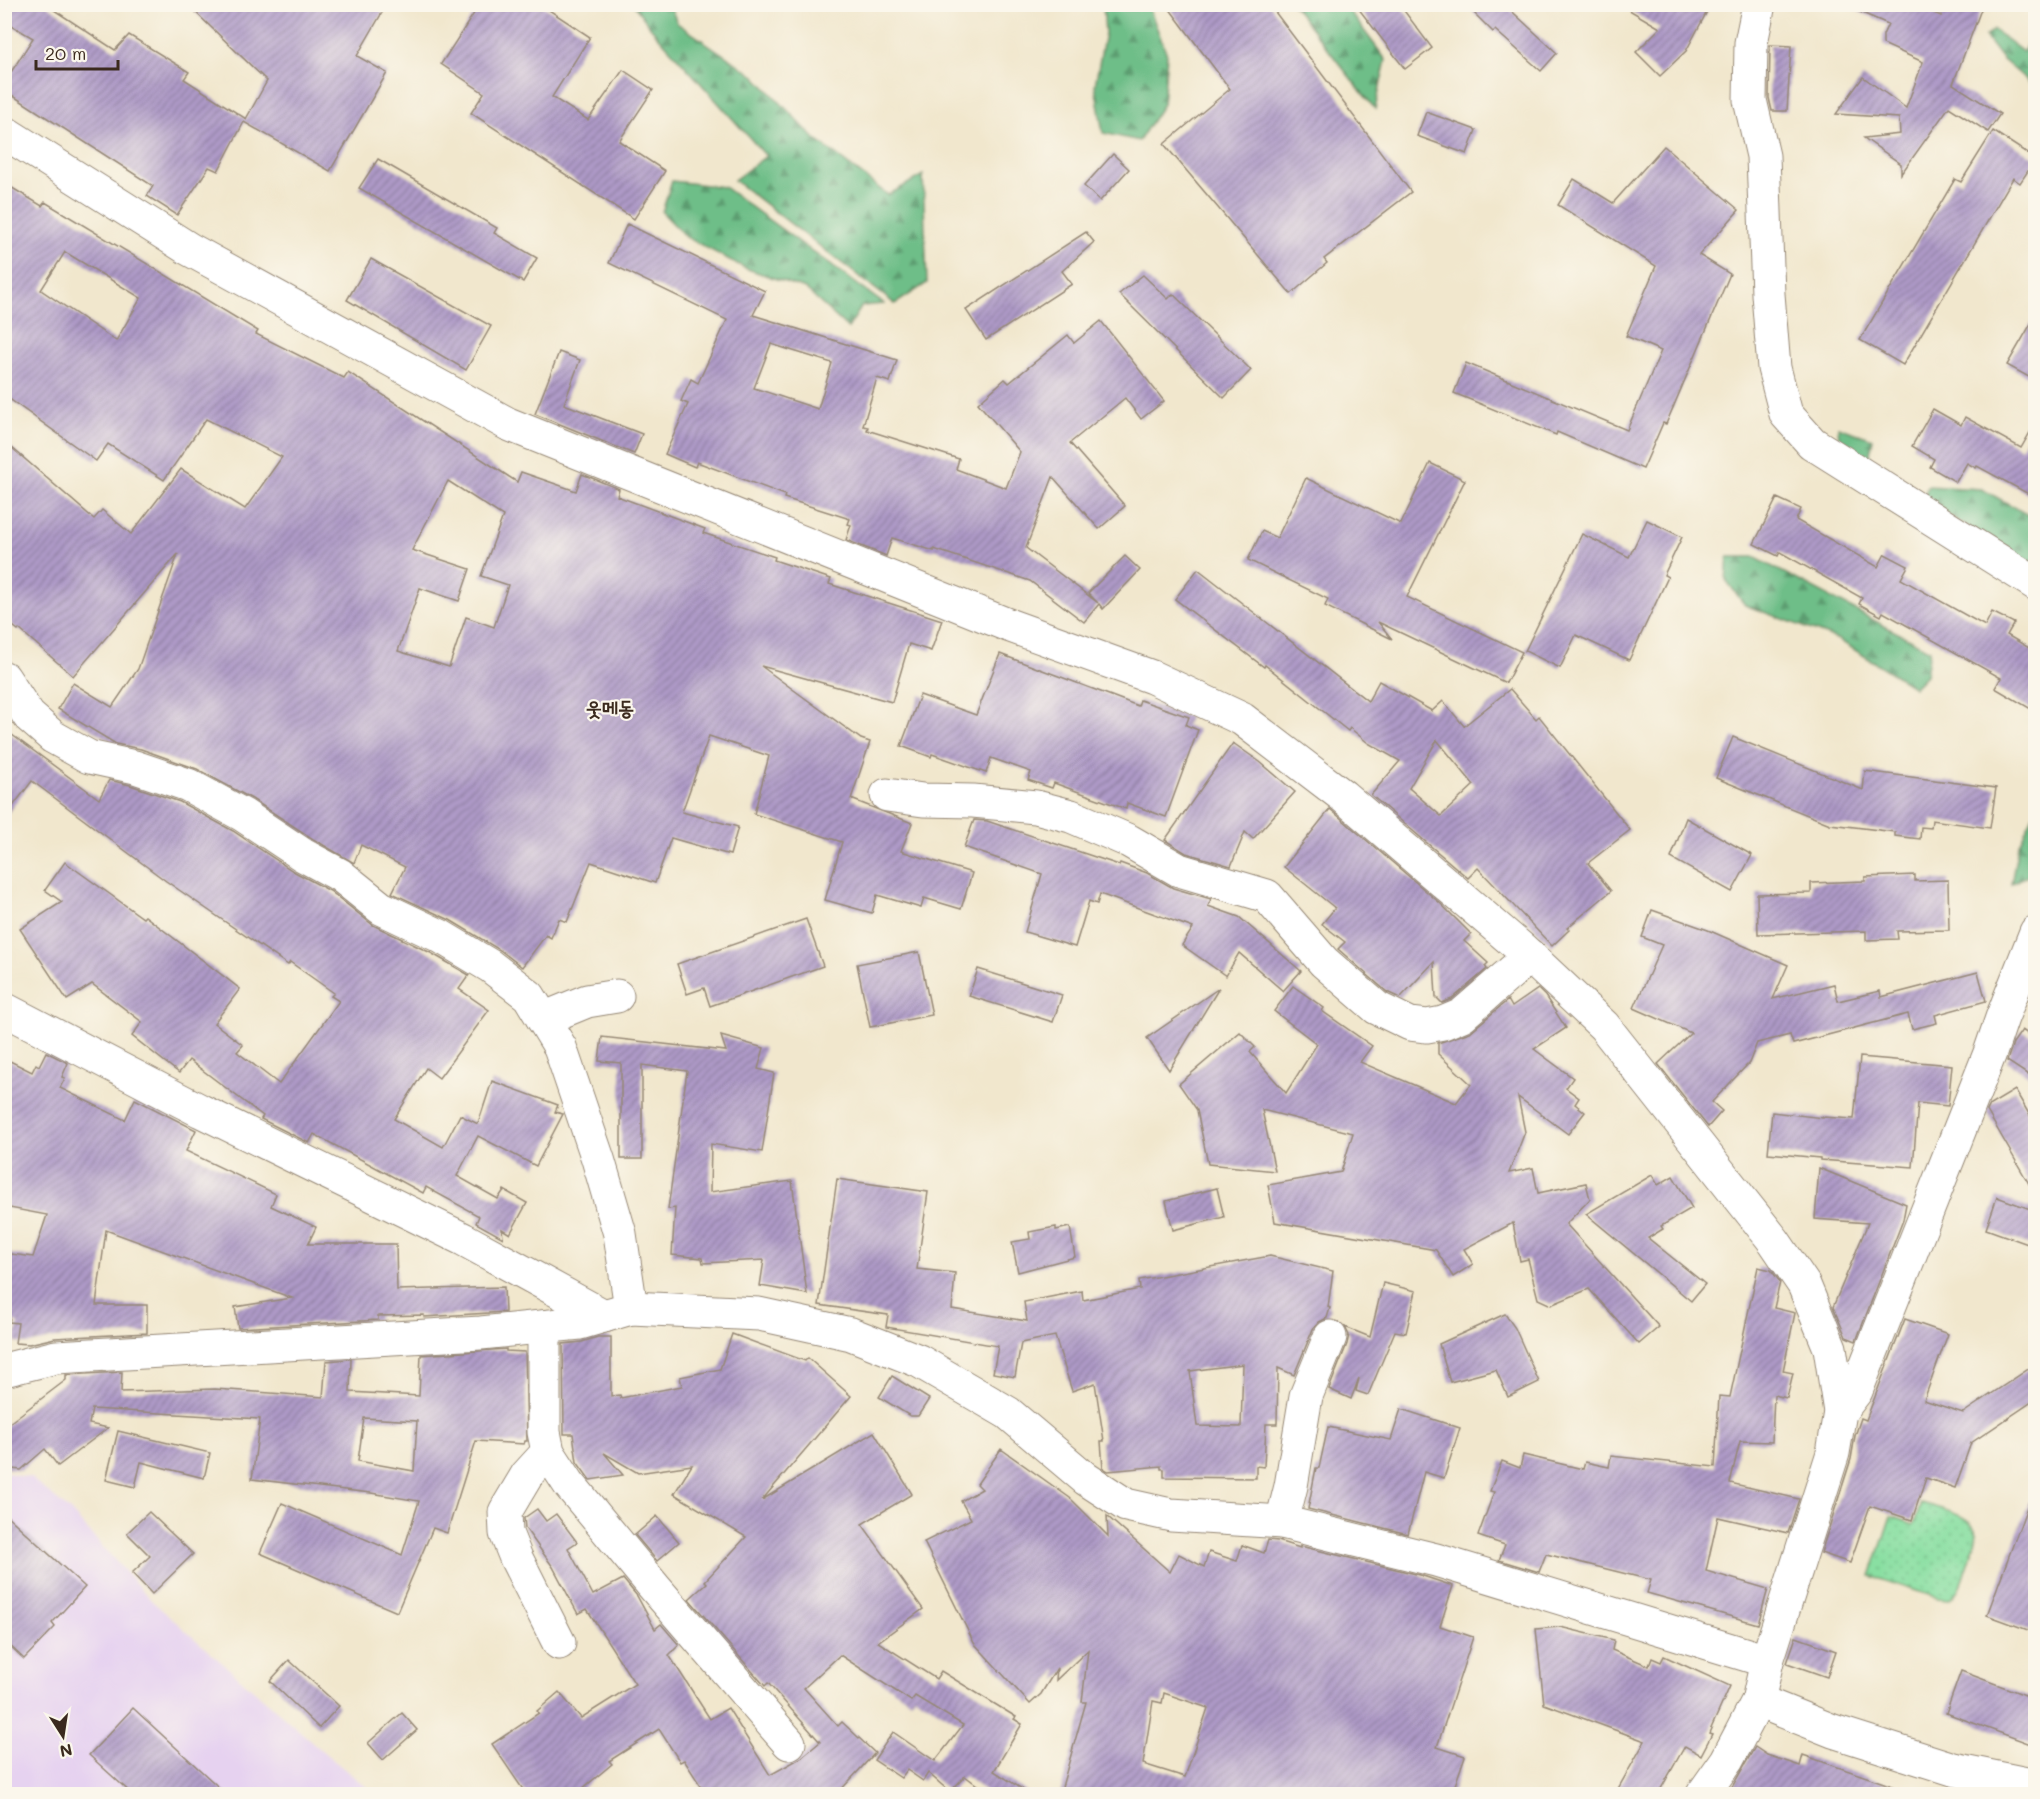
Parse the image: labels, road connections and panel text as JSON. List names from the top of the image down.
{
  "districts": ["웃메동"],
  "scale_bar": "20 m",
  "north": "bottom"
}
